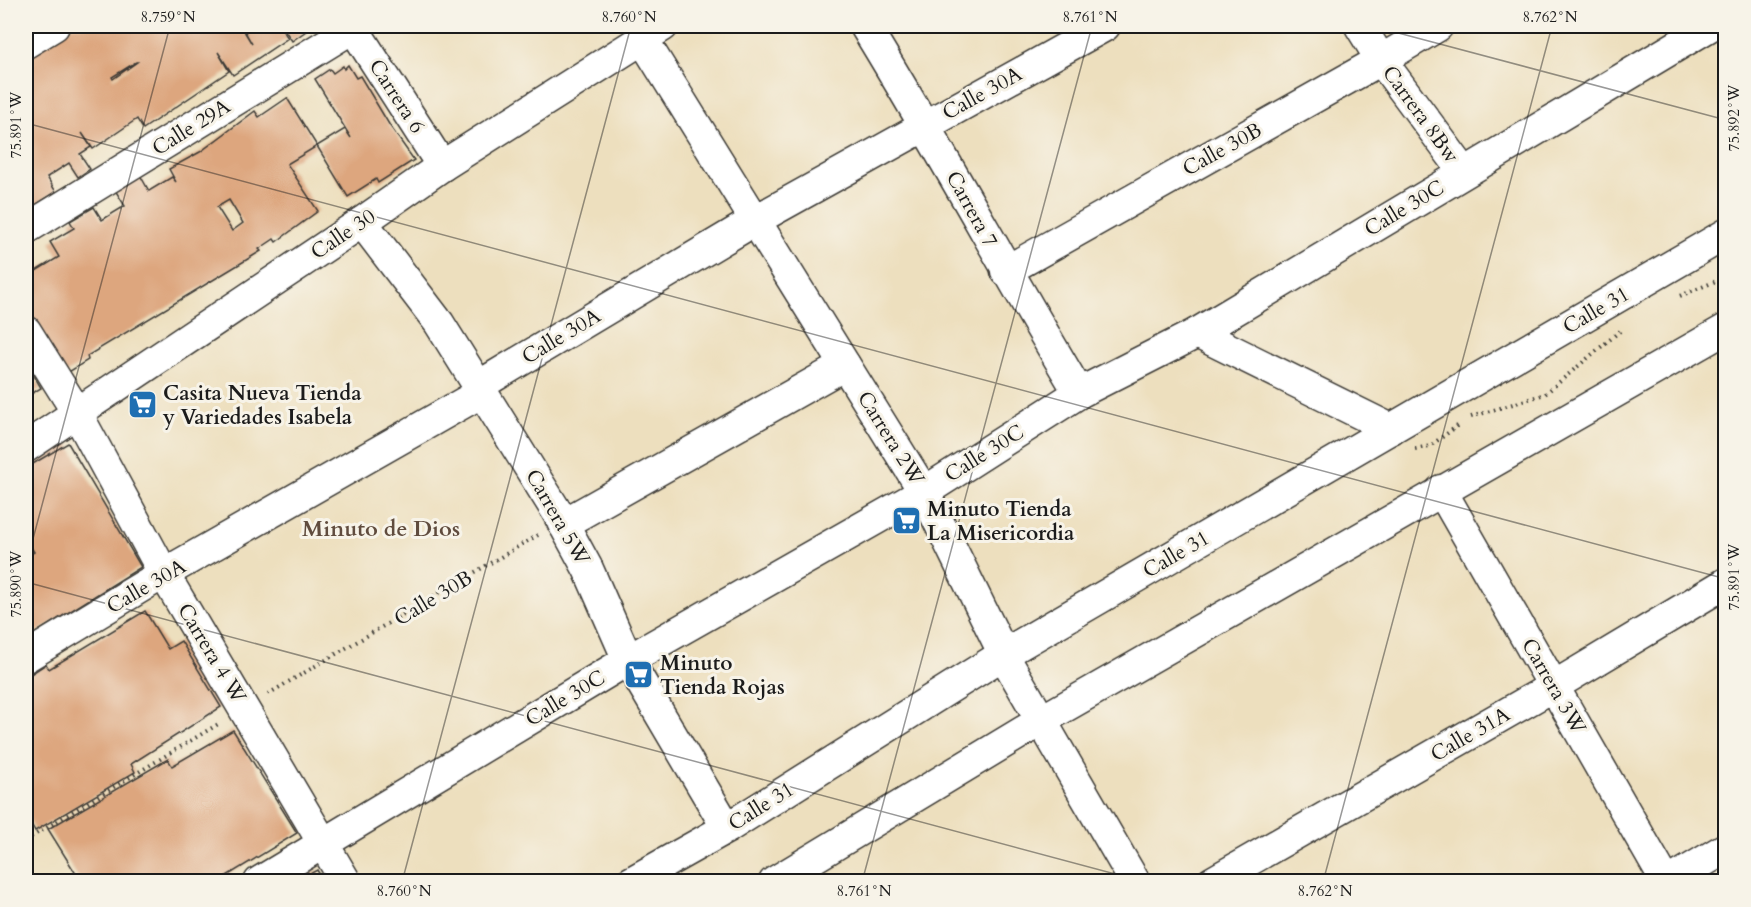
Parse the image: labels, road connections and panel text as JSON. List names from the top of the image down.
{
  "streets": {
    "street": [
      "Calle 30A",
      "Carrera 6",
      "Carrera 8Bw",
      "Calle 29A",
      "Calle 30B",
      "Calle 30C",
      "Carrera 7",
      "Calle 30",
      "Calle 31",
      "Carrera 2W",
      "Carrera 5W",
      "Carrera 4 W",
      "Carrera 3W",
      "Calle 31A"
    ]
  },
  "crossings": [
    ["Calle 30A", "Carrera 7"],
    ["Calle 30A", "Carrera 2W"],
    ["Calle 30A", "Carrera 5W"],
    ["Calle 30A", "Carrera 4 W"],
    ["Carrera 6", "Calle 29A"],
    ["Carrera 6", "Calle 30"],
    ["Carrera 8Bw", "Calle 30B"],
    ["Carrera 8Bw", "Calle 30C"],
    ["Calle 30B", "Carrera 7"],
    ["Calle 30B", "Carrera 5W"],
    ["Calle 30B", "Carrera 4 W"],
    ["Calle 30C", "Carrera 7"],
    ["Calle 30C", "Carrera 2W"],
    ["Calle 30C", "Carrera 5W"],
    ["Calle 30C", "Carrera 4 W"],
    ["Calle 30", "Carrera 2W"],
    ["Calle 30", "Carrera 5W"],
    ["Calle 30", "Carrera 4 W"],
    ["Calle 31", "Carrera 2W"],
    ["Calle 31", "Carrera 5W"],
    ["Carrera 3W", "Calle 31A"]
  ],
  "districts": ["Minuto de Dios"],
  "places": {
    "supermarket": ["Casita Nueva Tienda y Variedades Isabela", "Minuto Tienda La Misericordia", "Minuto Tienda Rojas"]
  },
  "coordinates": [
    "8.759°N",
    "8.760°N",
    "8.761°N",
    "8.762°N",
    "75.892°W",
    "75.891°W",
    "75.890°W"
  ]
}
